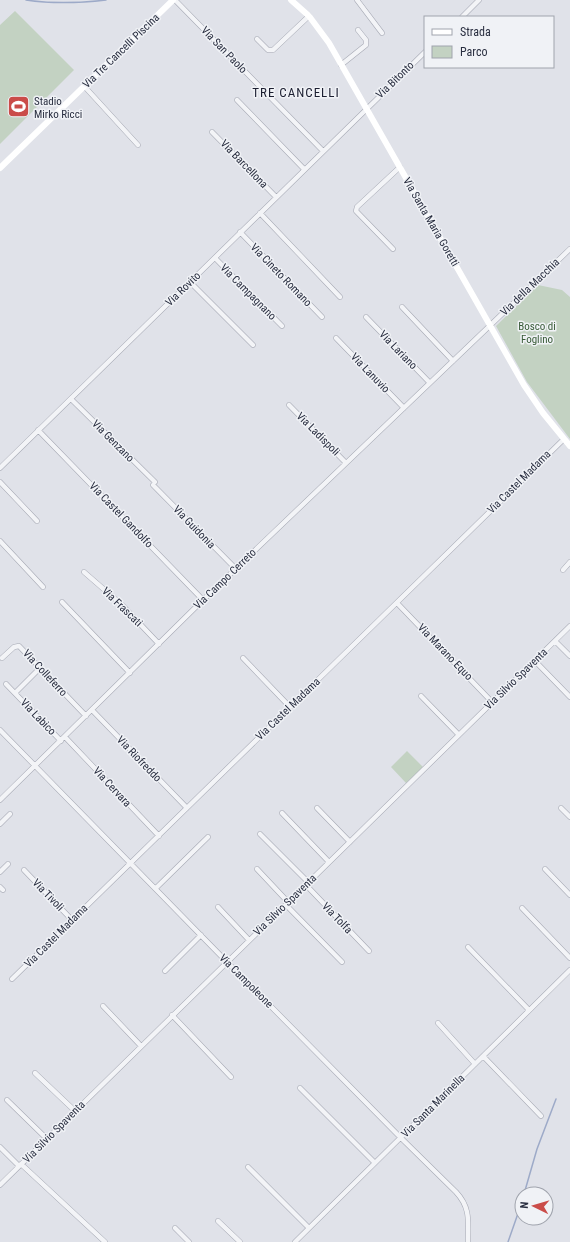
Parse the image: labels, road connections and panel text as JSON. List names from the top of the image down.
{
  "streets": {
    "main road": ["Via Tre Cancelli Piscina", "Via Santa Maria Goretti"],
    "street": [
      "Via San Paolo",
      "Via Bitonto",
      "Via Barcellona",
      "Via Cineto Romano",
      "Via della Macchia",
      "Via Rovito",
      "Via Campagnano",
      "Via Lariano",
      "Via Lanuvio",
      "Via Ladispoli",
      "Via Genzano",
      "Via Castel Madama",
      "Via Castel Gandolfo",
      "Via Guidonia",
      "Via Campo Cerreto",
      "Via Frascati",
      "Via Marano Equo",
      "Via Colleferro",
      "Via Silvio Spaventa",
      "Via Labico",
      "Via Riofreddo",
      "Via Cervara",
      "Via Tivoli",
      "Via Tolfa",
      "Via Campoleone",
      "Via Santa Marinella"
    ]
  },
  "crossings": [
    ["Via San Paolo", "Via Tre Cancelli Piscina"],
    ["Via San Paolo", "Via Rovito"],
    ["Via Bitonto", "Via Santa Maria Goretti"],
    ["Via Bitonto", "Via Rovito"],
    ["Via Barcellona", "Via Rovito"],
    ["Via Santa Maria Goretti", "Via della Macchia"],
    ["Via Santa Maria Goretti", "Via Rovito"],
    ["Via Santa Maria Goretti", "Via Castel Madama"],
    ["Via Santa Maria Goretti", "Via Campo Cerreto"],
    ["Via Cineto Romano", "Via Rovito"],
    ["Via della Macchia", "Via Campo Cerreto"],
    ["Via Rovito", "Via Campagnano"],
    ["Via Rovito", "Via Genzano"],
    ["Via Rovito", "Via Castel Gandolfo"],
    ["Via Lariano", "Via Campo Cerreto"],
    ["Via Lanuvio", "Via Campo Cerreto"],
    ["Via Ladispoli", "Via Campo Cerreto"],
    ["Via Genzano", "Via Guidonia"],
    ["Via Castel Madama", "Via Marano Equo"],
    ["Via Castel Madama", "Via Riofreddo"],
    ["Via Castel Madama", "Via Cervara"],
    ["Via Castel Madama", "Via Tivoli"],
    ["Via Castel Madama", "Via Campoleone"],
    ["Via Castel Gandolfo", "Via Campo Cerreto"],
    ["Via Guidonia", "Via Campo Cerreto"],
    ["Via Campo Cerreto", "Via Frascati"],
    ["Via Campo Cerreto", "Via Colleferro"],
    ["Via Campo Cerreto", "Via Labico"],
    ["Via Campo Cerreto", "Via Riofreddo"],
    ["Via Campo Cerreto", "Via Cervara"],
    ["Via Campo Cerreto", "Via Campoleone"],
    ["Via Marano Equo", "Via Silvio Spaventa"],
    ["Via Colleferro", "Via Labico"],
    ["Via Silvio Spaventa", "Via Tolfa"],
    ["Via Silvio Spaventa", "Via Campoleone"],
    ["Via Labico", "Via Cervara"],
    ["Via Campoleone", "Via Santa Marinella"]
  ],
  "districts": ["TRE CANCELLI"],
  "parks": ["Bosco di Foglino"],
  "places": {
    "sports": ["Stadio Mirko Ricci"]
  },
  "legend": ["Strada", "Parco"],
  "north": "left"
}
